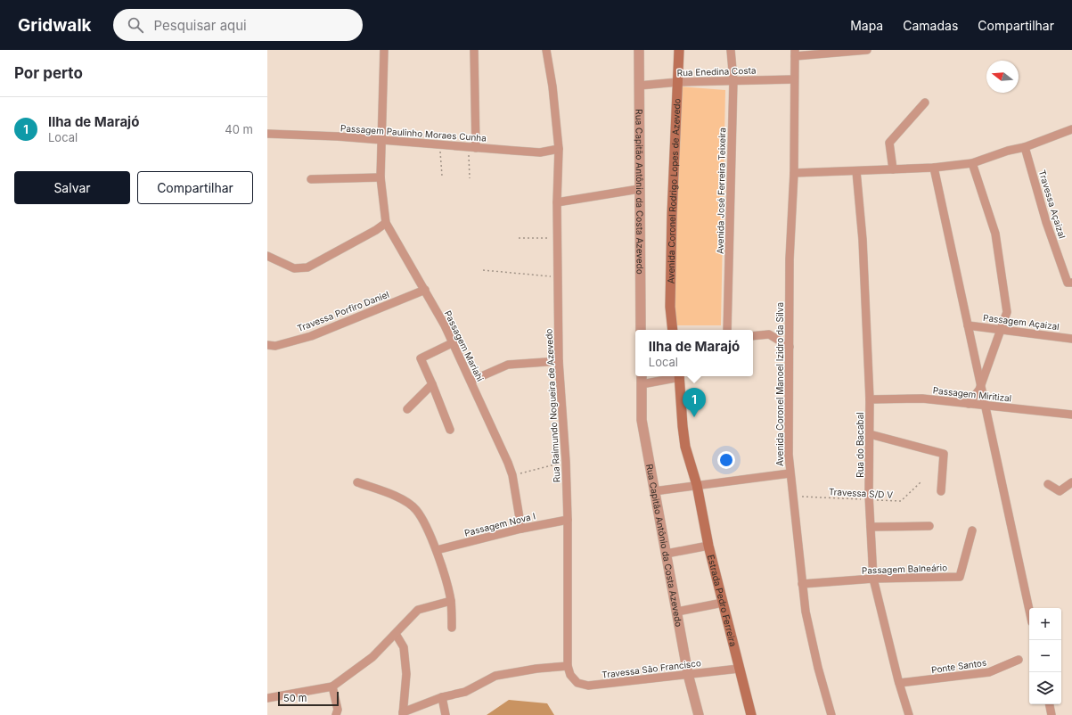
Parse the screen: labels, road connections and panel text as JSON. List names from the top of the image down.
{
  "streets": {
    "main road": ["Avenida Coronel Rodrigo Lopes de Azevedo", "Estrada Pedro Ferreira"],
    "street": [
      "Rua Enedina Costa",
      "Passagem Paulinho Moraes Cunha",
      "Avenida José Ferreira Teixeira",
      "Rua Capitão Antônio da Costa Azevedo",
      "Travessa Açaizal",
      "Travessa Porfiro Daniel",
      "Passagem Açaizal",
      "Passagem Mariahi",
      "Avenida Coronel Manoel Izidro da Silva",
      "Passagem Miritizal",
      "Rua Raimundo Nogueira de Azevedo",
      "Rua do Bacabal",
      "Passagem Nova I",
      "Passagem Balneário",
      "Ponte Santos",
      "Travessa São Francisco"
    ],
    "path": ["Travessa S/D V"]
  },
  "crossings": [
    ["Rua Enedina Costa", "Avenida José Ferreira Teixeira"],
    ["Rua Enedina Costa", "Rua Capitão Antônio da Costa Azevedo"],
    ["Rua Enedina Costa", "Avenida Coronel Rodrigo Lopes de Azevedo"],
    ["Rua Enedina Costa", "Avenida Coronel Manoel Izidro da Silva"],
    ["Passagem Paulinho Moraes Cunha", "Passagem Mariahi"],
    ["Passagem Paulinho Moraes Cunha", "Rua Raimundo Nogueira de Azevedo"],
    ["Rua Capitão Antônio da Costa Azevedo", "Travessa São Francisco"],
    ["Travessa Porfiro Daniel", "Passagem Mariahi"],
    ["Passagem Mariahi", "Passagem Nova I"],
    ["Avenida Coronel Manoel Izidro da Silva", "Travessa S/D V"],
    ["Avenida Coronel Manoel Izidro da Silva", "Passagem Balneário"],
    ["Passagem Miritizal", "Rua do Bacabal"],
    ["Rua Raimundo Nogueira de Azevedo", "Passagem Nova I"],
    ["Rua Raimundo Nogueira de Azevedo", "Travessa São Francisco"],
    ["Rua do Bacabal", "Travessa S/D V"],
    ["Rua do Bacabal", "Passagem Balneário"],
    ["Rua do Bacabal", "Ponte Santos"],
    ["Estrada Pedro Ferreira", "Travessa São Francisco"]
  ],
  "scale_bar": "50 m",
  "north": "left",
  "page": {
    "header": "Gridwalk",
    "search": "Pesquisar aqui",
    "nav": ["Mapa", "Camadas", "Compartilhar"],
    "heading": "Por perto",
    "list": [
      {
        "mark": "1",
        "name": "Ilha de Marajó",
        "note": "Local",
        "value": "40 m"
      }
    ],
    "buttons": ["Salvar", "Compartilhar"],
    "popup": ["Ilha de Marajó", "Local"],
    "pins": "1",
    "map_buttons": ["+", "−"],
    "scale": "50 m"
  }
}
